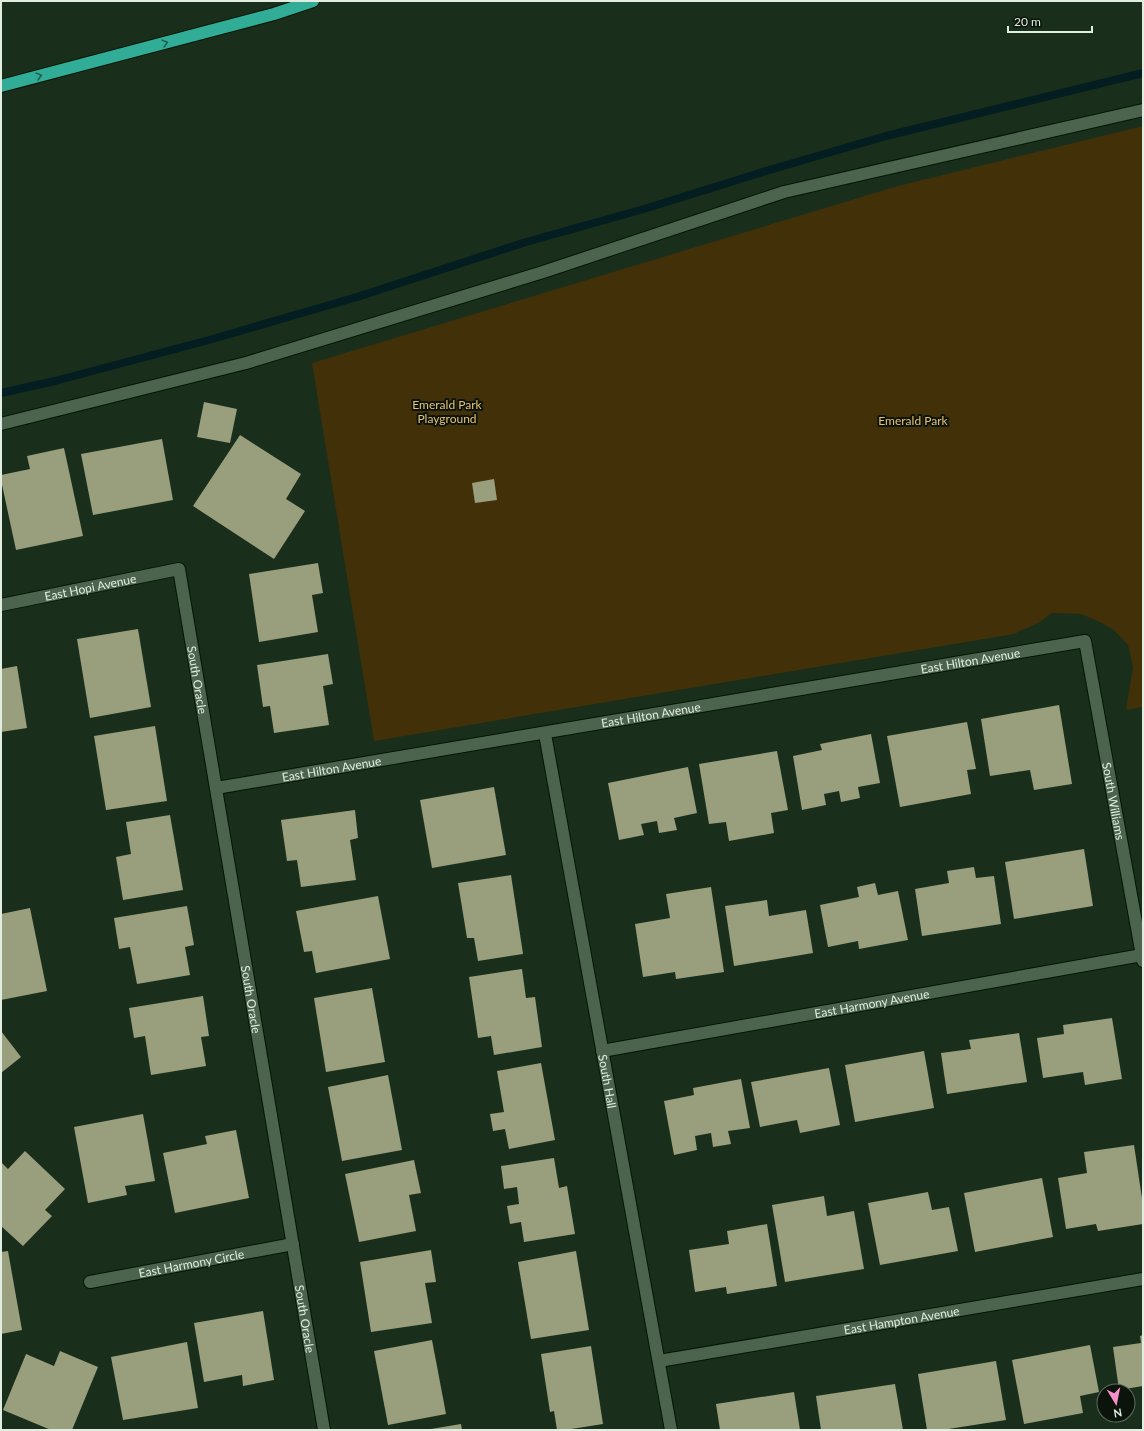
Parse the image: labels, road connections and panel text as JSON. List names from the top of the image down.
{
  "streets": {
    "street": [
      "East Hopi Avenue",
      "East Hilton Avenue",
      "South Oracle",
      "South Williams",
      "East Harmony Avenue",
      "South Hall",
      "East Harmony Circle",
      "East Hampton Avenue"
    ]
  },
  "crossings": [
    ["East Hopi Avenue", "South Oracle"],
    ["East Hilton Avenue", "South Oracle"],
    ["East Hilton Avenue", "South Williams"],
    ["East Hilton Avenue", "South Hall"],
    ["South Oracle", "East Harmony Circle"],
    ["South Williams", "East Harmony Avenue"],
    ["East Harmony Avenue", "South Hall"],
    ["South Hall", "East Hampton Avenue"]
  ],
  "parks": ["Emerald Park Playground", "Emerald Park"],
  "scale_bar": "20 m",
  "north": "bottom"
}
